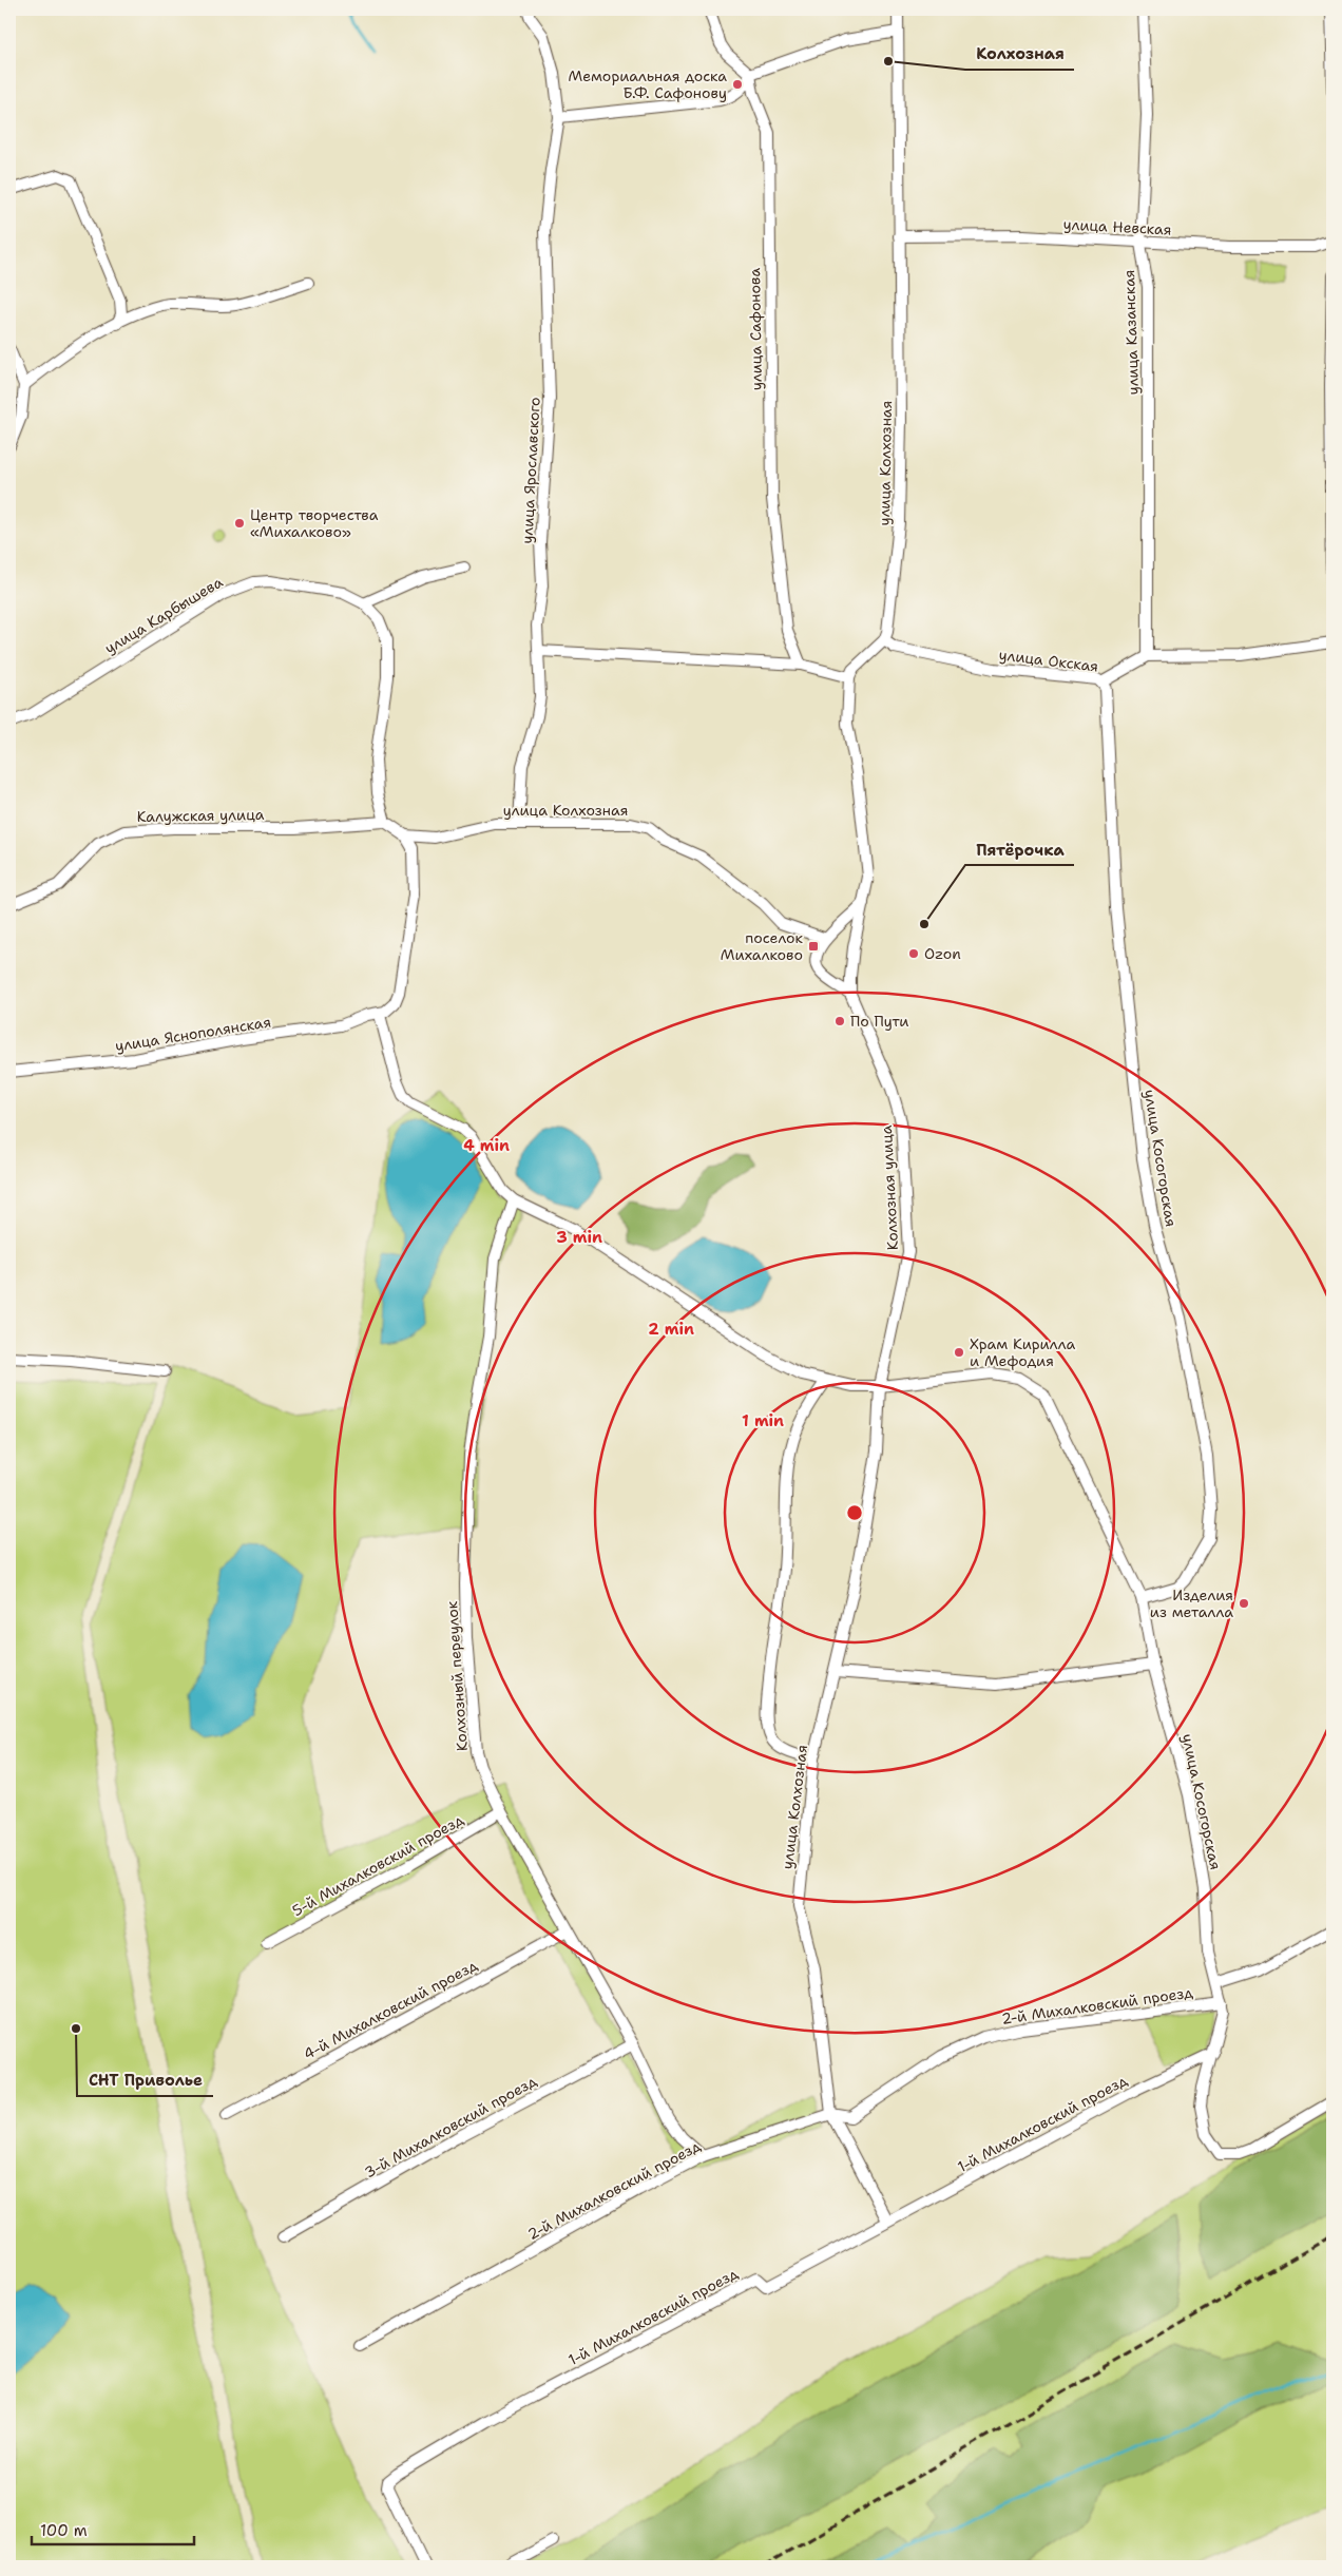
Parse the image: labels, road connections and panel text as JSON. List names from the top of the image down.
{
  "streets": {
    "street": [
      "улица Невская",
      "улица Сафонова",
      "улица Казанская",
      "улица Колхозная",
      "улица Ярославского",
      "улица Карбышева",
      "улица Окская",
      "Калужская улица",
      "улица Яснополянская",
      "улица Косогорская",
      "Колхозная улица",
      "Колхозный переулок",
      "5-й Михалковский проезд",
      "2-й Михалковский проезд",
      "4-й Михалковский проезд",
      "1-й Михалковский проезд",
      "3-й Михалковский проезд"
    ]
  },
  "crossings": [
    ["улица Невская", "улица Казанская"],
    ["улица Невская", "улица Колхозная"],
    ["улица Казанская", "улица Окская"],
    ["улица Колхозная", "улица Ярославского"],
    ["улица Колхозная", "улица Окская"],
    ["улица Колхозная", "улица Косогорская"],
    ["улица Колхозная", "Колхозная улица"],
    ["улица Колхозная", "2-й Михалковский проезд"],
    ["улица Колхозная", "1-й Михалковский проезд"],
    ["улица Окская", "улица Косогорская"],
    ["улица Косогорская", "Колхозная улица"],
    ["улица Косогорская", "Колхозный переулок"],
    ["улица Косогорская", "2-й Михалковский проезд"],
    ["улица Косогорская", "1-й Михалковский проезд"],
    ["Колхозный переулок", "5-й Михалковский проезд"],
    ["Колхозный переулок", "2-й Михалковский проезд"],
    ["Колхозный переулок", "4-й Михалковский проезд"],
    ["Колхозный переулок", "3-й Михалковский проезд"]
  ],
  "places": {
    "other": [
      "Колхозная",
      "Мемориальная доска Б.Ф. Сафонову",
      "Центр творчества «Михалково»",
      "Пятёрочка",
      "Ozon",
      "По Пути",
      "Храм Кирилла и Мефодия",
      "Изделия из металла",
      "СНТ Приволье"
    ],
    "transit": ["поселок Михалково"]
  },
  "scale_bar": "100 m",
  "rings": [
    "4 min",
    "3 min",
    "2 min",
    "1 min"
  ]
}
